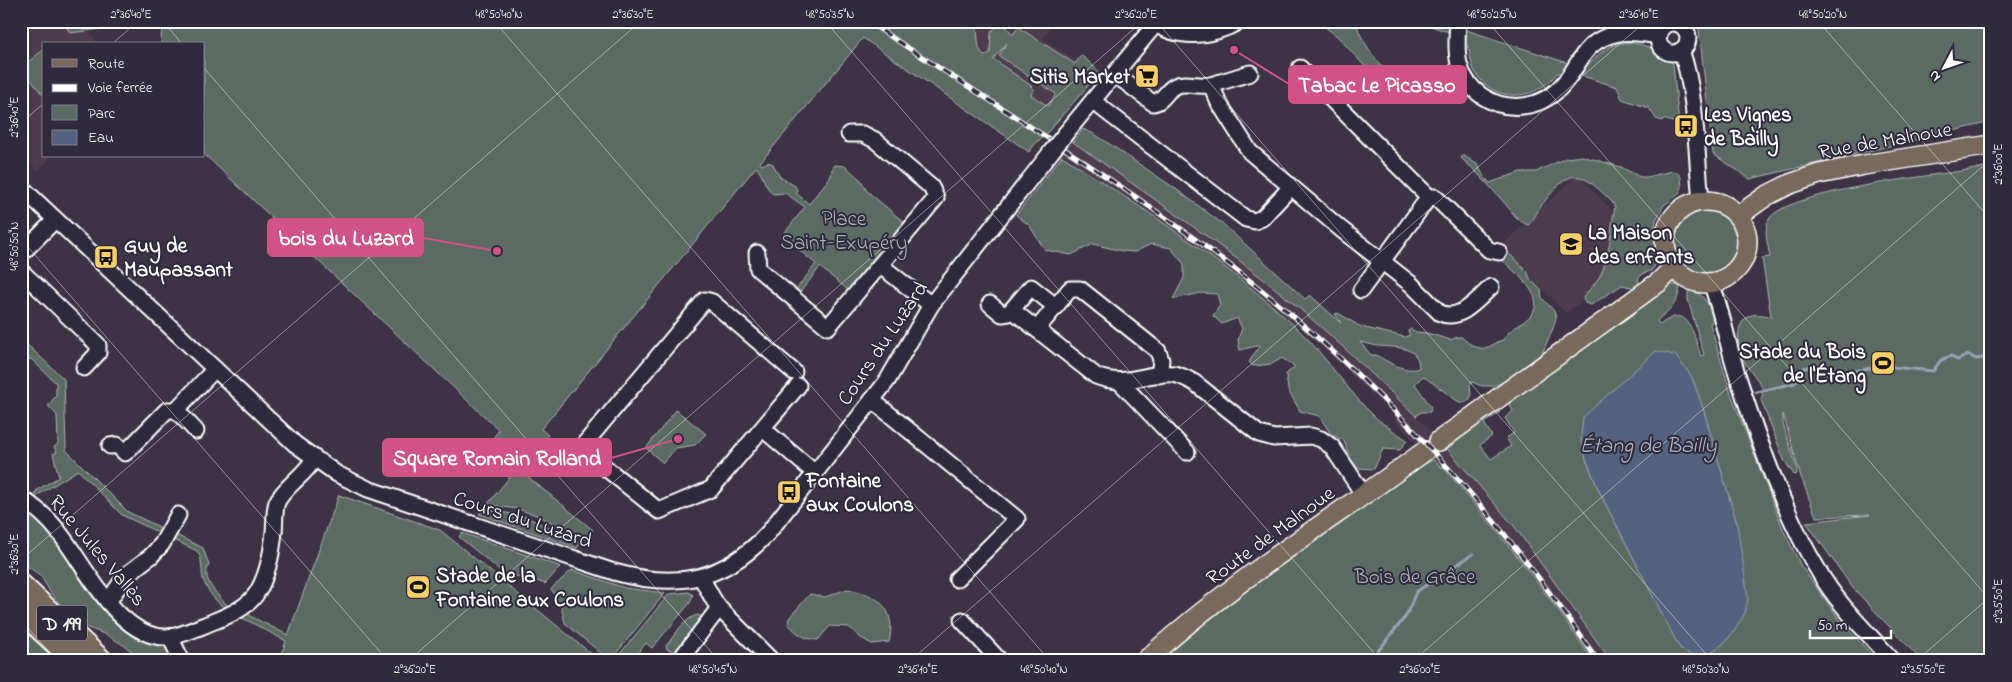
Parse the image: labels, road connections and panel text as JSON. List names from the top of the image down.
{
  "streets": {
    "highway": ["D 199"],
    "main road": ["Rue de Malnoue", "Route de Malnoue"],
    "street": ["Cours du Luzard", "Rue Jules Vallès"]
  },
  "crossings": [
    ["Rue de Malnoue", "Route de Malnoue"],
    ["Cours du Luzard", "Rue Jules Vallès"]
  ],
  "water": ["Étang de Bailly"],
  "parks": ["Place Saint-Exupéry", "Bois de Grâce"],
  "places": {
    "other": ["Tabac Le Picasso", "bois du Luzard", "Square Romain Rolland"],
    "supermarket": ["Sitis Market"],
    "bus stop": ["Les Vignes de Bailly", "Guy de Maupassant", "Fontaine aux Coulons"],
    "school or university": ["La Maison des enfants"],
    "sports": ["Stade du Bois de l'Étang", "Stade de la Fontaine aux Coulons"]
  },
  "legend": [
    "Route",
    "Voie ferrée",
    "Parc",
    "Eau"
  ],
  "scale_bar": "50 m",
  "north": "bottom left",
  "coordinates": [
    "2°36'40\"E",
    "48°50'40\"N",
    "2°36'30\"E",
    "48°50'35\"N",
    "2°36'20\"E",
    "48°50'25\"N",
    "2°36'10\"E",
    "48°50'20\"N",
    "2°36'00\"E",
    "48°50'50\"N",
    "2°35'50\"E",
    "48°50'45\"N",
    "48°50'30\"N"
  ]
}
